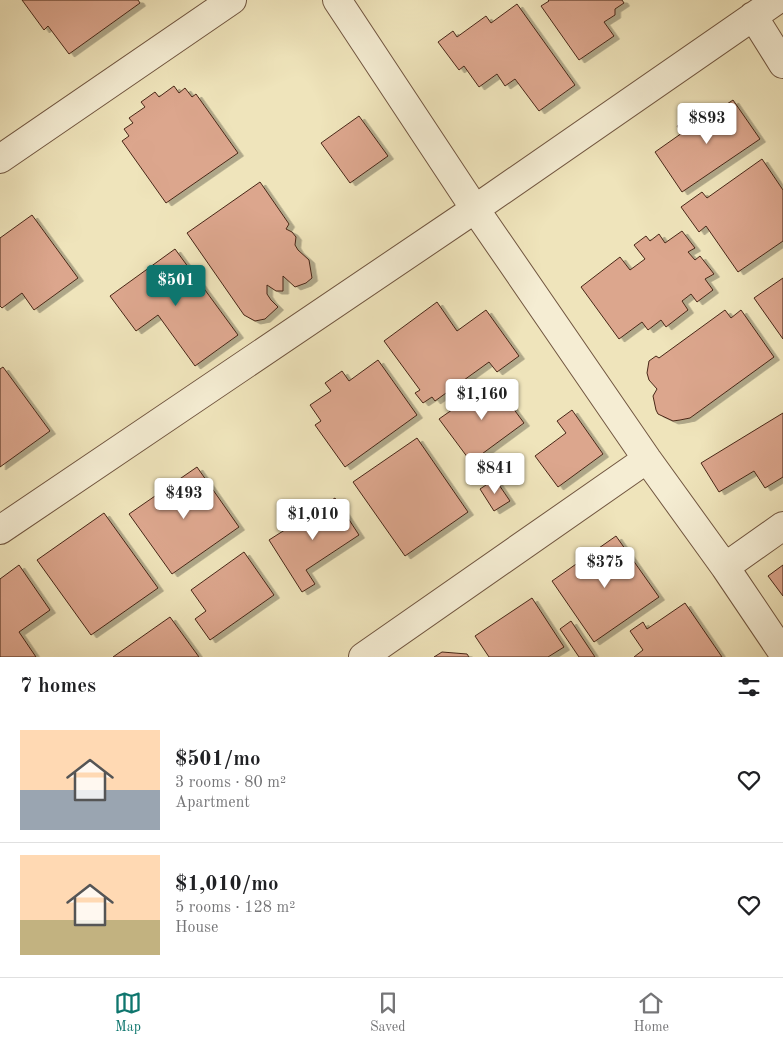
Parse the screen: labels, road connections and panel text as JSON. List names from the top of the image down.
{
  "page": {
    "price": [
      "$893",
      "$501",
      "$1,160",
      "$841",
      "$493",
      "$1,010",
      "$375"
    ],
    "heading": "7 homes",
    "list": [
      {
        "name": "$501/mo",
        "note": "3 rooms · 80 m² · Apartment"
      },
      {
        "name": "$1,010/mo",
        "note": "5 rooms · 128 m² · House"
      }
    ],
    "tabs": ["Map", "Saved", "Home"]
  }
}
